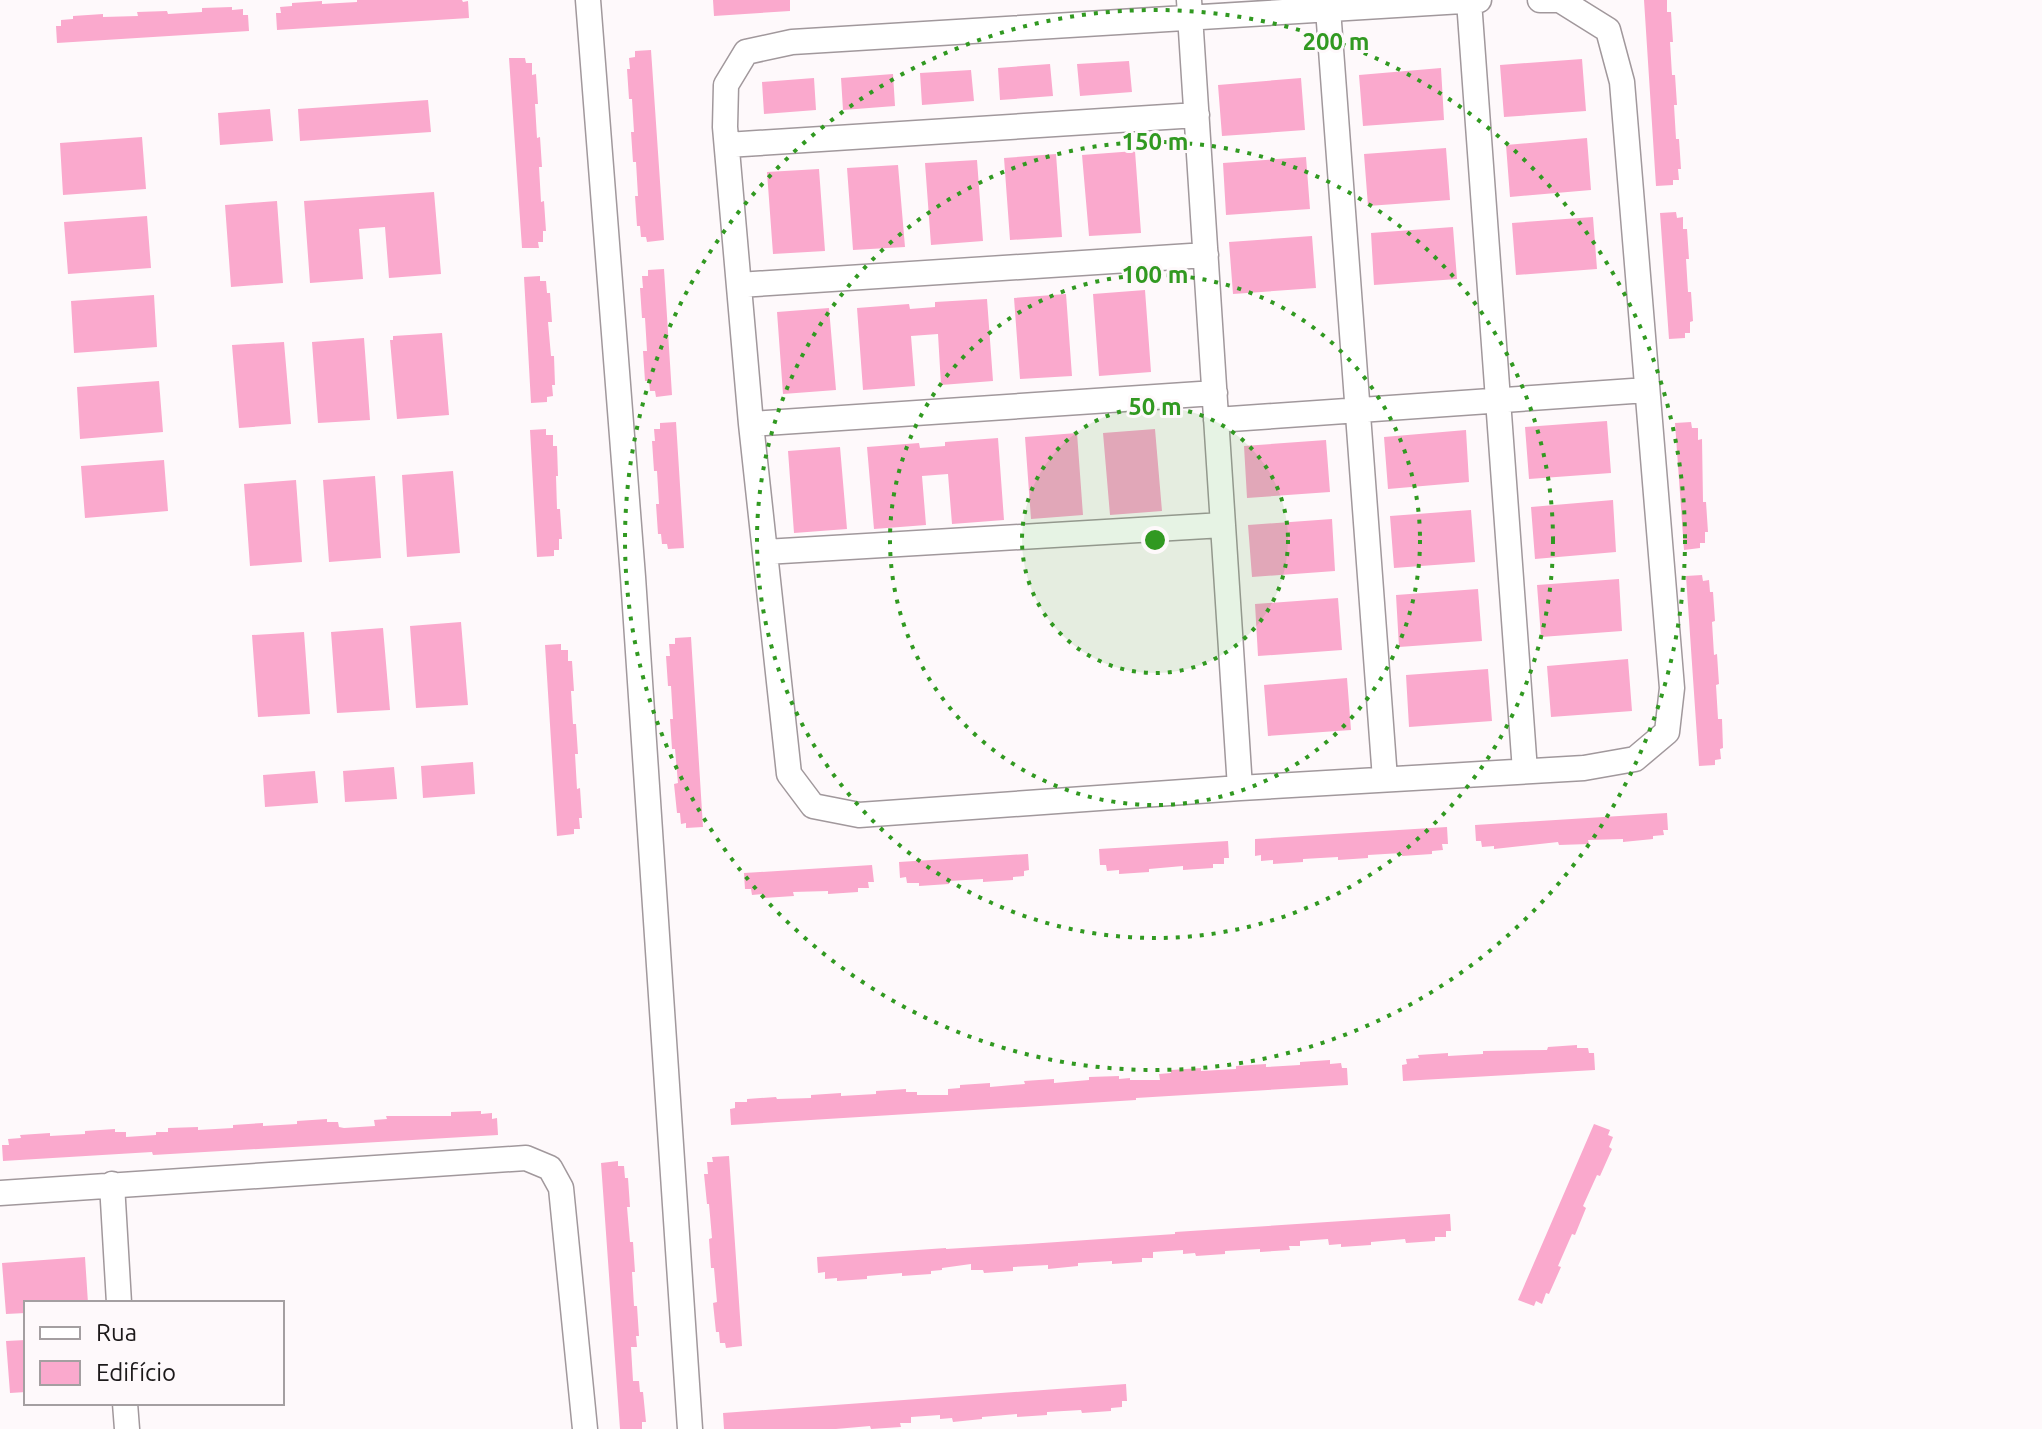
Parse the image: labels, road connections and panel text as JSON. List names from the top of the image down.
{
  "legend": ["Rua", "Edifício"],
  "rings": [
    "200 m",
    "150 m",
    "100 m",
    "50 m"
  ]
}
